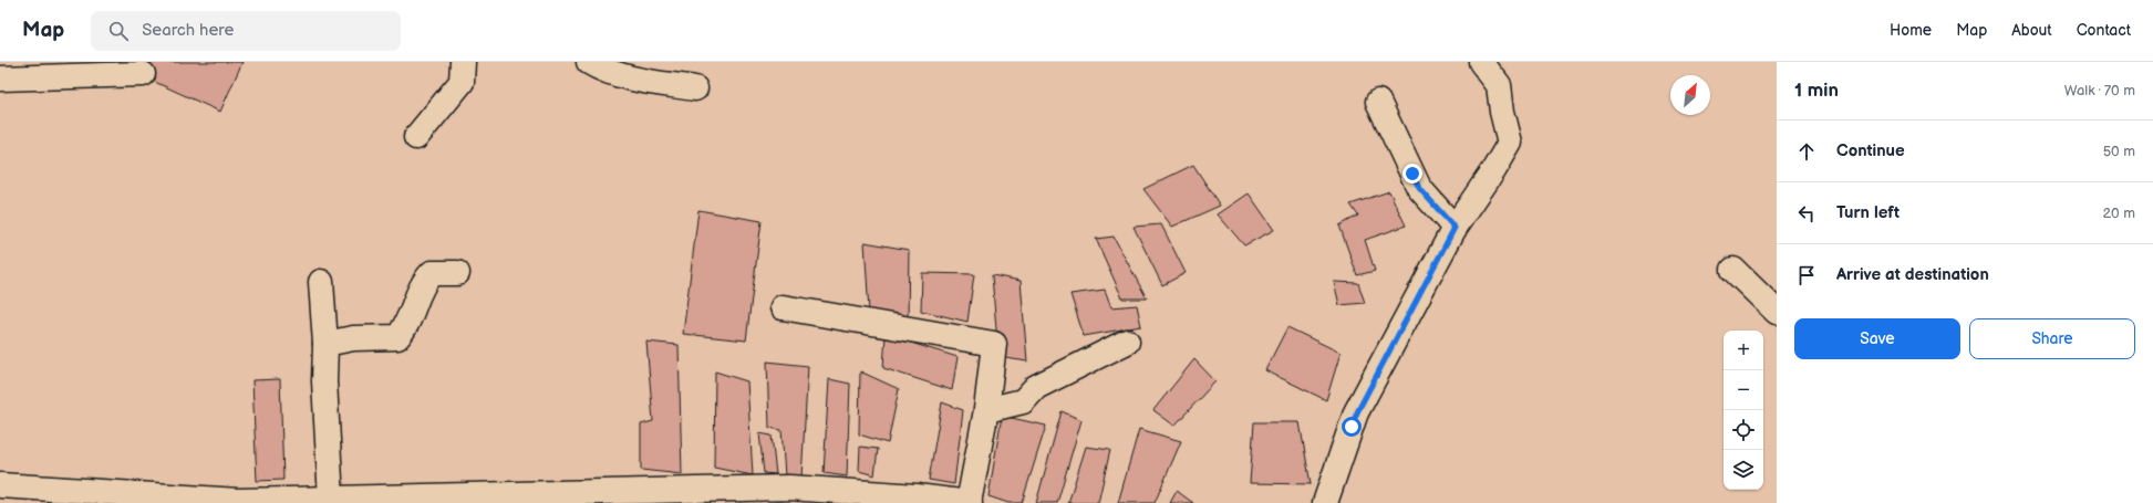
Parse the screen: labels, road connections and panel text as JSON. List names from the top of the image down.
{
  "north": "top right",
  "page": {
    "header": "Map",
    "search": "Search here",
    "nav": [
      "Home",
      "Map",
      "About",
      "Contact"
    ],
    "heading": ["1 min", "Walk · 70 m"],
    "list": [
      ["Continue", "50 m"],
      ["Turn left", "20 m"],
      "Arrive at destination"
    ],
    "buttons": ["Save", "Share"],
    "map_buttons": ["+", "−"]
  }
}
